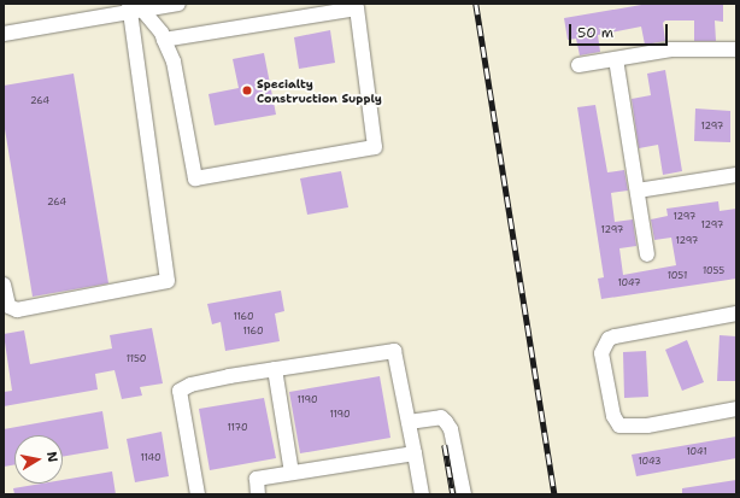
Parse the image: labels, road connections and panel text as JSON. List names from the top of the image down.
{
  "places": ["Specialty Construction Supply"],
  "house_numbers": [
    "264",
    "1297",
    "264",
    "1297",
    "1297",
    "1297",
    "1297",
    "1055",
    "1051",
    "1047",
    "1160",
    "1160",
    "1150",
    "1190",
    "1190",
    "1170",
    "1041",
    "1140",
    "1043"
  ],
  "scale_bar": "50 m",
  "north": "right"
}
